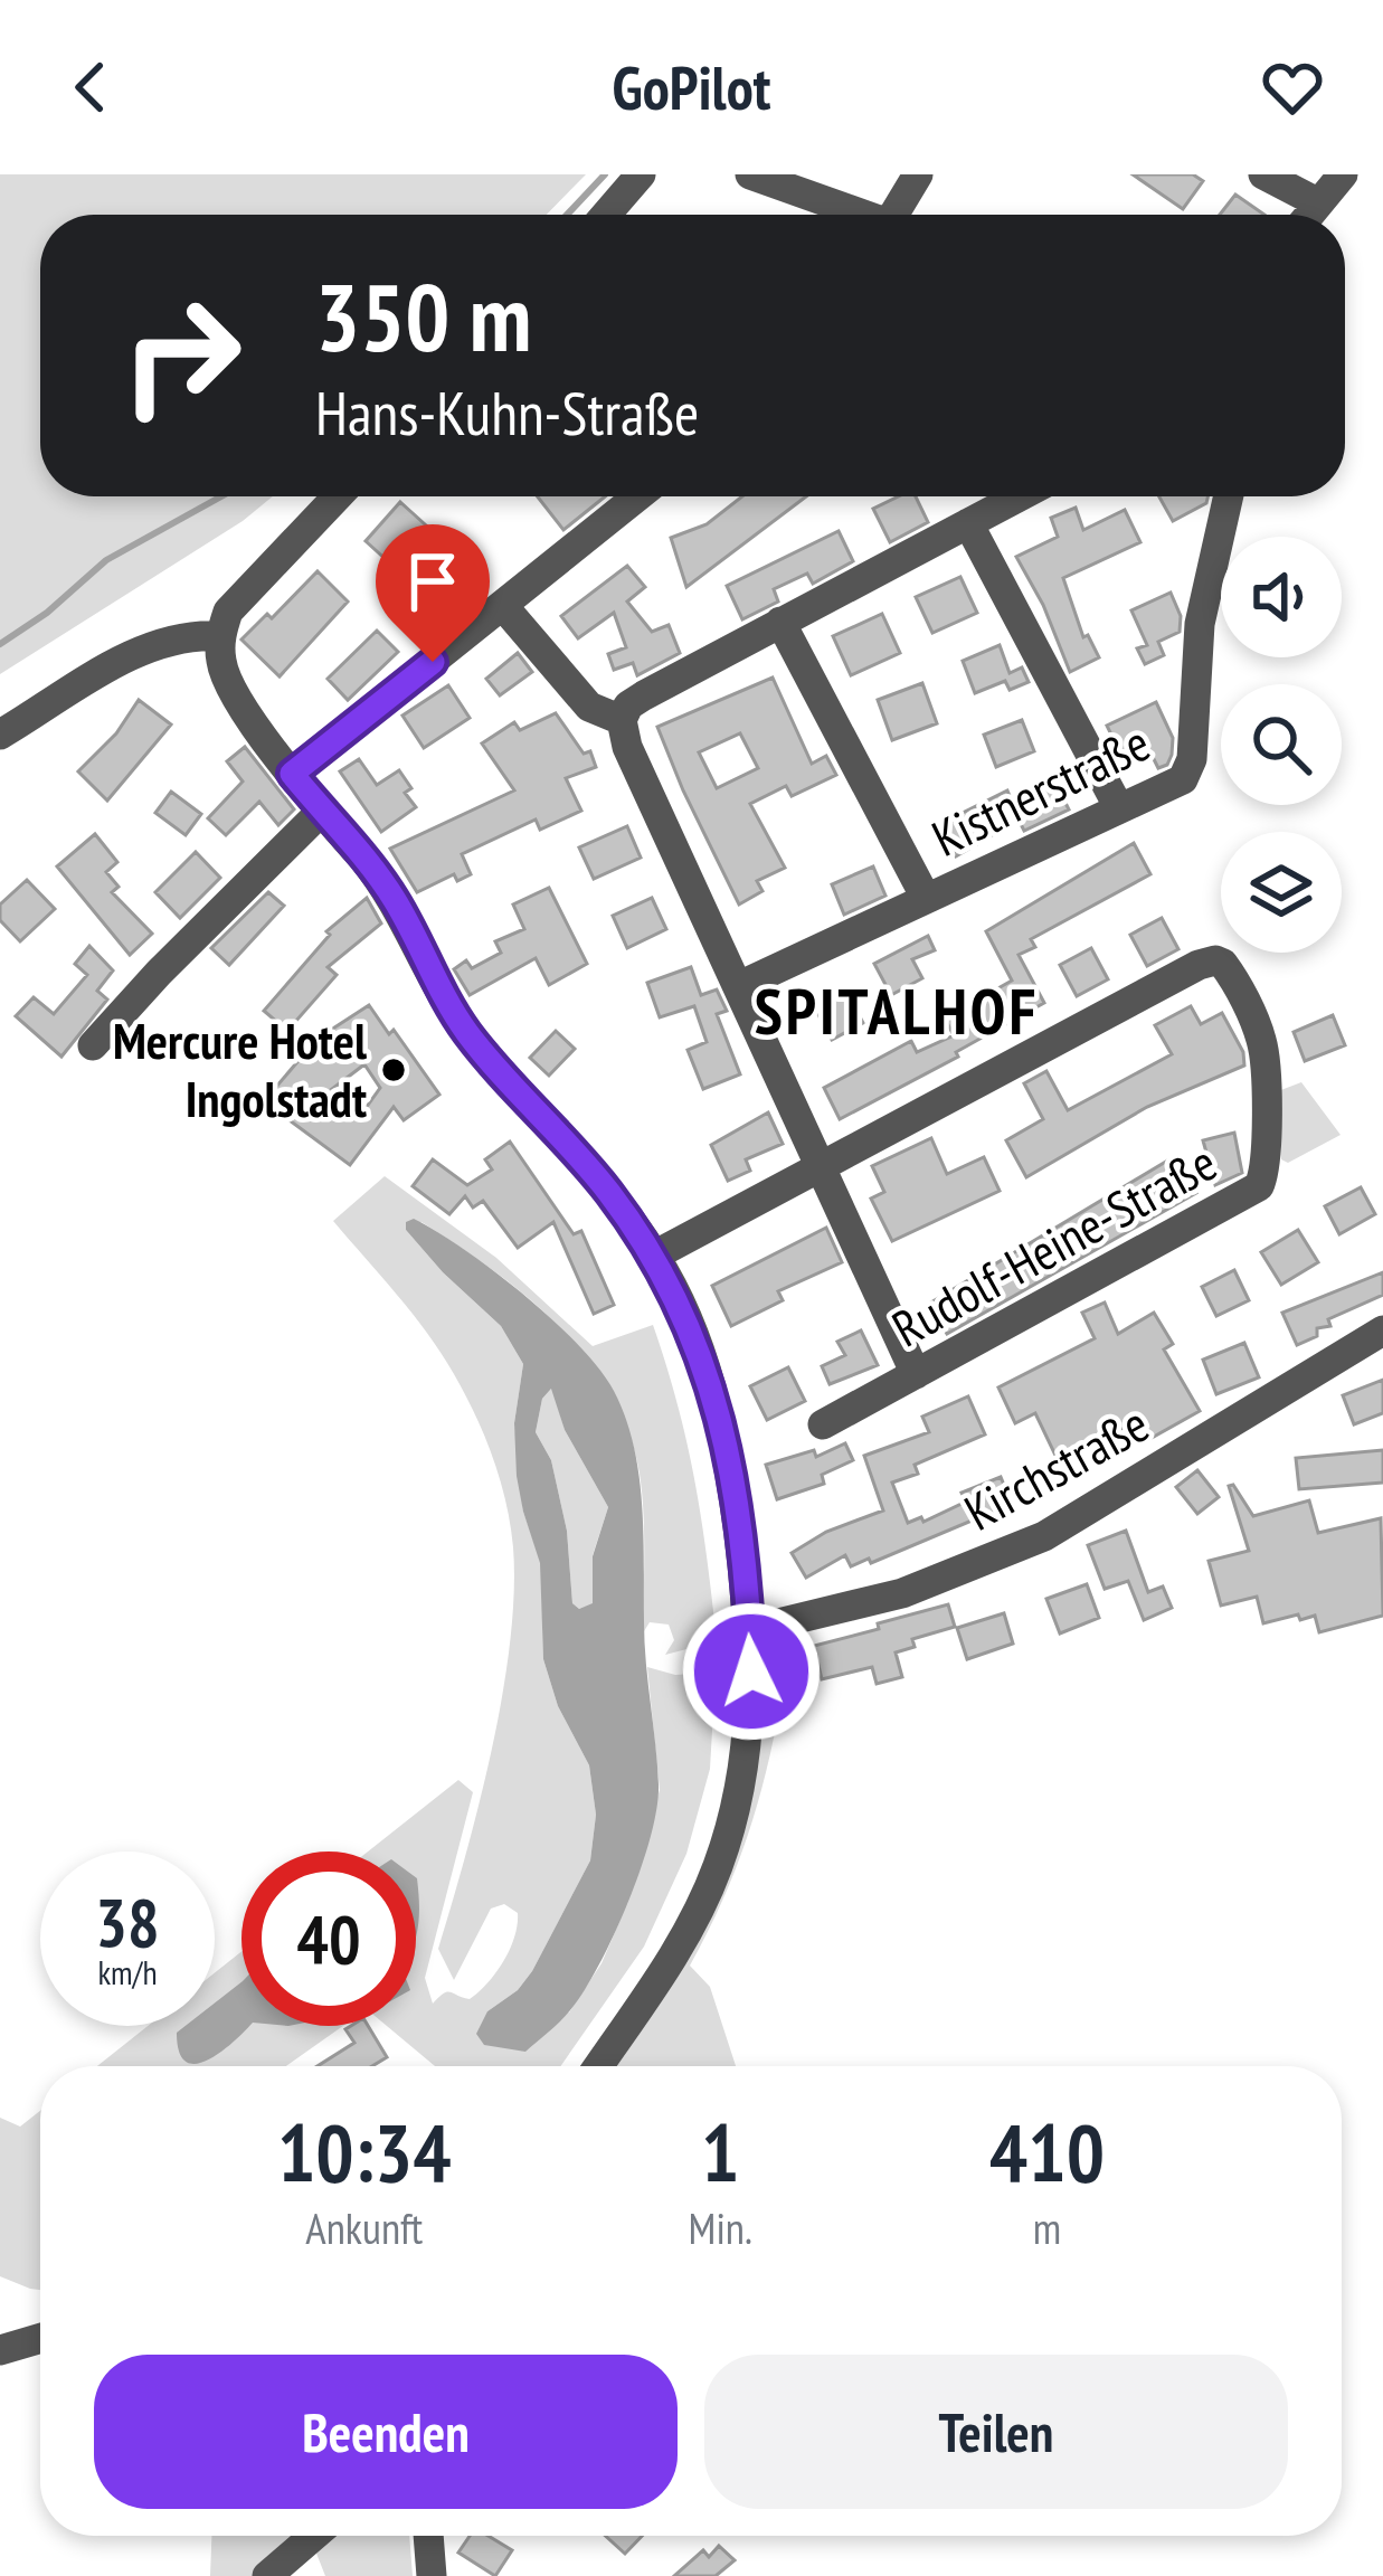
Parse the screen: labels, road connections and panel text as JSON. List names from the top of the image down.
{
  "streets": {
    "street": ["Kistnerstraße", "Rudolf-Heine-Straße", "Kirchstraße"]
  },
  "districts": ["SPITALHOF"],
  "places": ["Mercure Hotel Ingolstadt"],
  "page": {
    "header": "GoPilot",
    "turn": ["350 m", "Hans-Kuhn-Straße"],
    "speed": "38 km/h",
    "limit": "40",
    "eta": [
      "10:34",
      "Ankunft",
      "1",
      "Min.",
      "410",
      "m"
    ],
    "buttons": ["Beenden", "Teilen"]
  }
}
